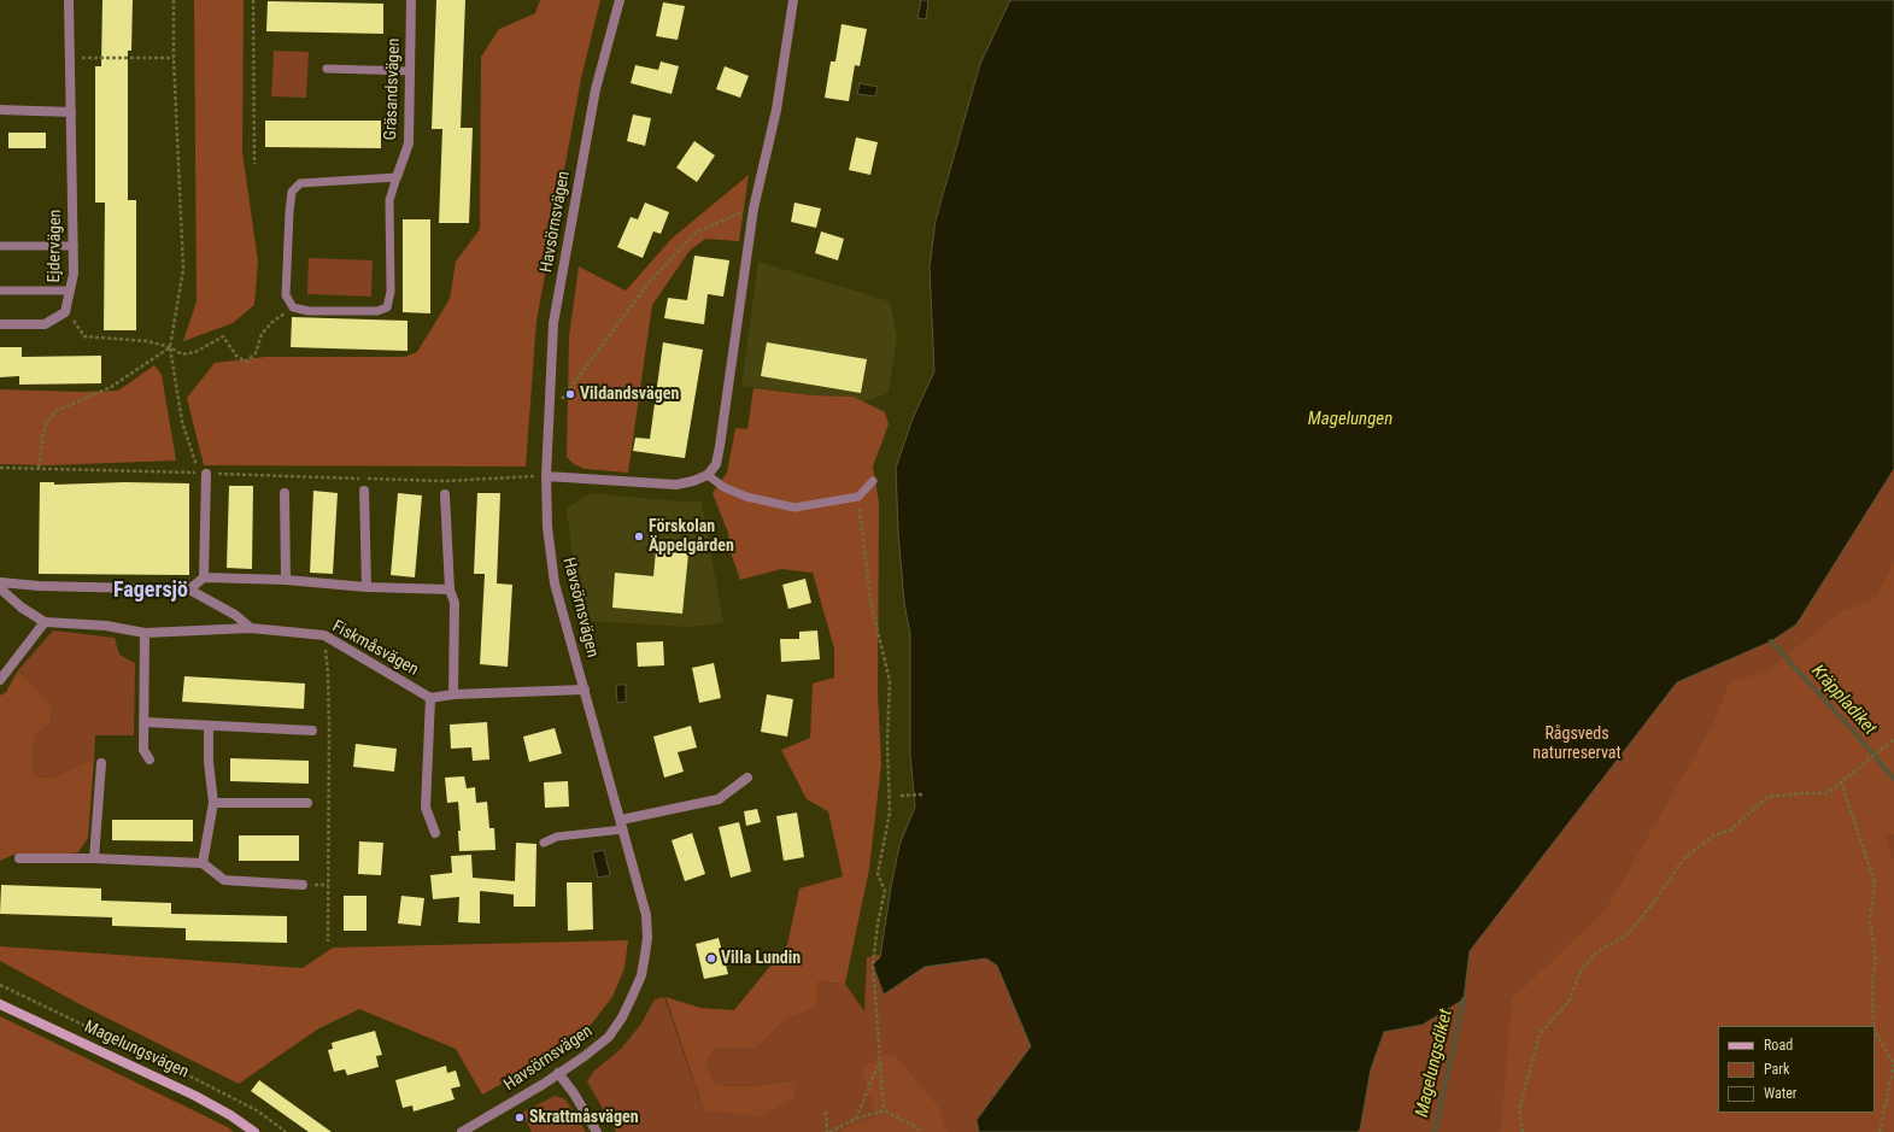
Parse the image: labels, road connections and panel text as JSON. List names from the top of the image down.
{
  "streets": {
    "main road": ["Magelungsvägen"],
    "street": [
      "Gräsandsvägen",
      "Havsörnsvägen",
      "Ejdervägen",
      "Fiskmåsvägen"
    ]
  },
  "crossings": [
    ["Havsörnsvägen", "Fiskmåsvägen"]
  ],
  "districts": ["Fagersjö"],
  "water": ["Magelungen", "Kräppladiket", "Magelungsdiket"],
  "parks": ["Rågsveds naturreservat"],
  "places": [
    "Vildandsvägen",
    "Förskolan Äppelgården",
    "Villa Lundin",
    "Skrattmåsvägen"
  ],
  "legend": ["Road", "Park", "Water"]
}
